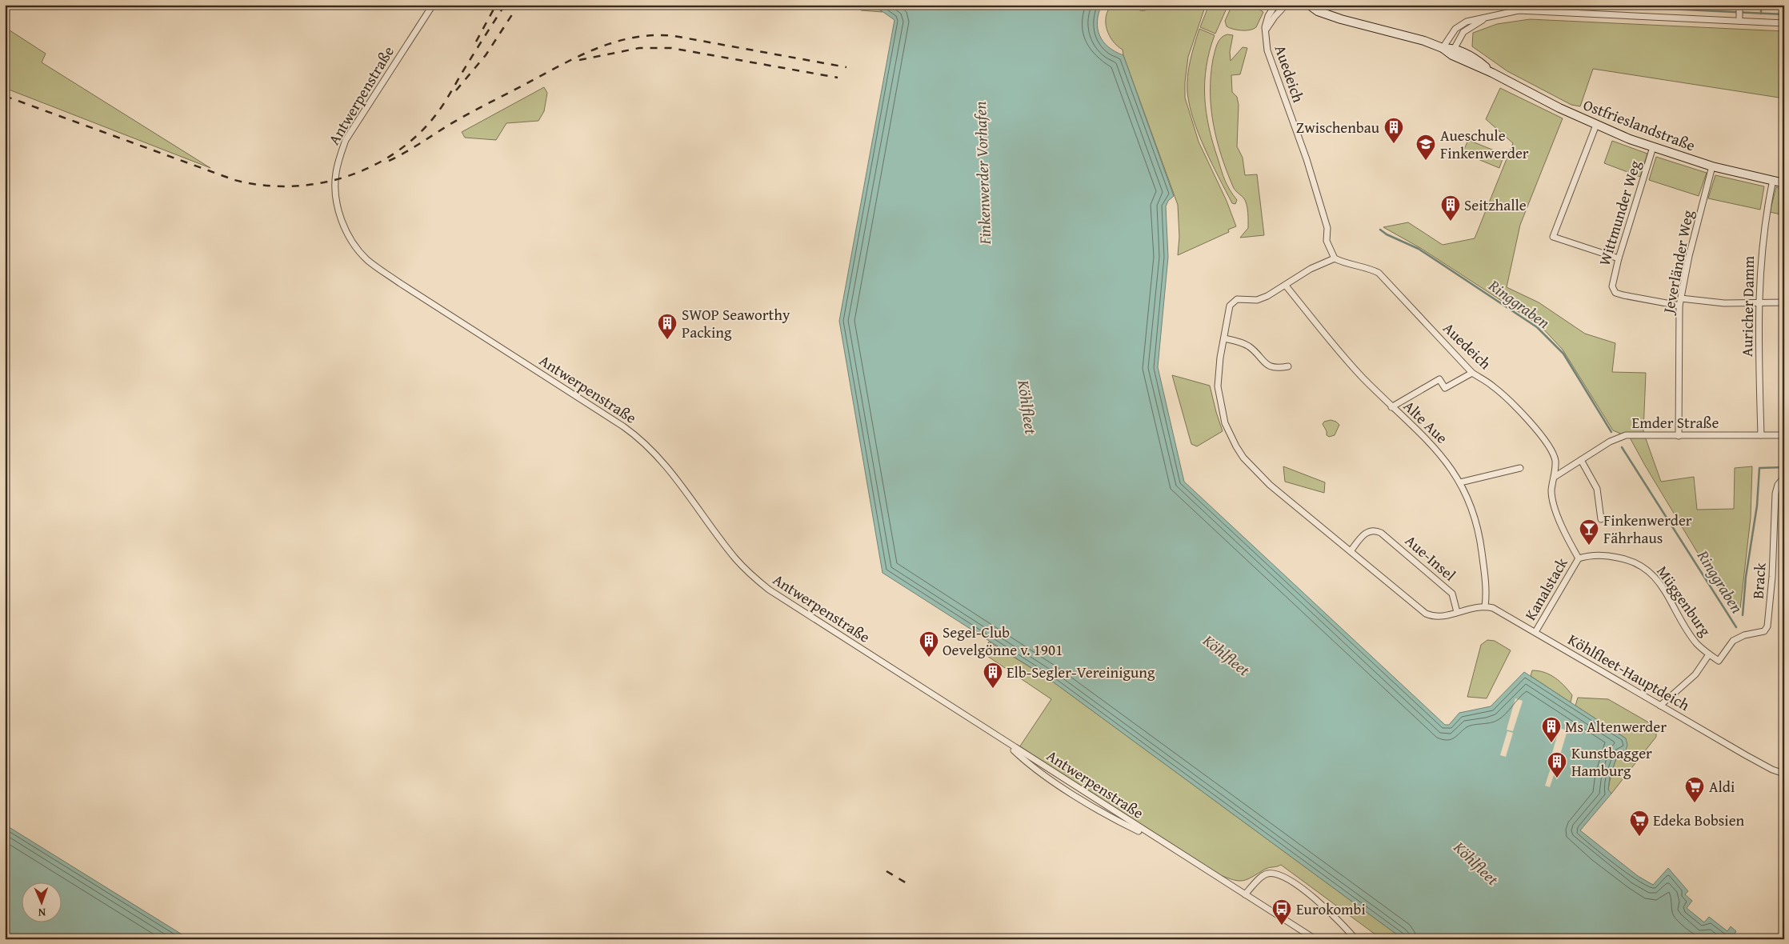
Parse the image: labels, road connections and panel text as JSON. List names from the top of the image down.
{
  "streets": {
    "street": [
      "Auedeich",
      "Antwerpenstraße",
      "Ostfrieslandstraße",
      "Wittmunder Weg",
      "Jeverländer Weg",
      "Auricher Damm",
      "Alte Aue",
      "Emder Straße",
      "Aue-Insel",
      "Brack",
      "Kanalstack",
      "Müggenburg",
      "Köhlfleet-Hauptdeich"
    ]
  },
  "crossings": [
    ["Auedeich", "Emder Straße"],
    ["Auedeich", "Kanalstack"],
    ["Auedeich", "Müggenburg"],
    ["Ostfrieslandstraße", "Wittmunder Weg"],
    ["Ostfrieslandstraße", "Jeverländer Weg"],
    ["Ostfrieslandstraße", "Auricher Damm"],
    ["Wittmunder Weg", "Jeverländer Weg"],
    ["Jeverländer Weg", "Emder Straße"],
    ["Auricher Damm", "Emder Straße"],
    ["Alte Aue", "Köhlfleet-Hauptdeich"],
    ["Brack", "Müggenburg"],
    ["Kanalstack", "Müggenburg"],
    ["Kanalstack", "Köhlfleet-Hauptdeich"]
  ],
  "water": ["Finkenwerder Vorhafen", "Ringgraben", "Köhlfleet"],
  "places": {
    "building": [
      "Zwischenbau",
      "Seitzhalle",
      "SWOP Seaworthy Packing",
      "Segel-Club Oevelgönne v. 1901",
      "Elb-Segler-Vereinigung",
      "Ms Altenwerder",
      "Kunstbagger Hamburg"
    ],
    "school or university": ["Aueschule Finkenwerder"],
    "bar": ["Finkenwerder Fährhaus"],
    "supermarket": ["Aldi", "Edeka Bobsien"],
    "bus stop": ["Eurokombi"]
  },
  "north": "bottom"
}
